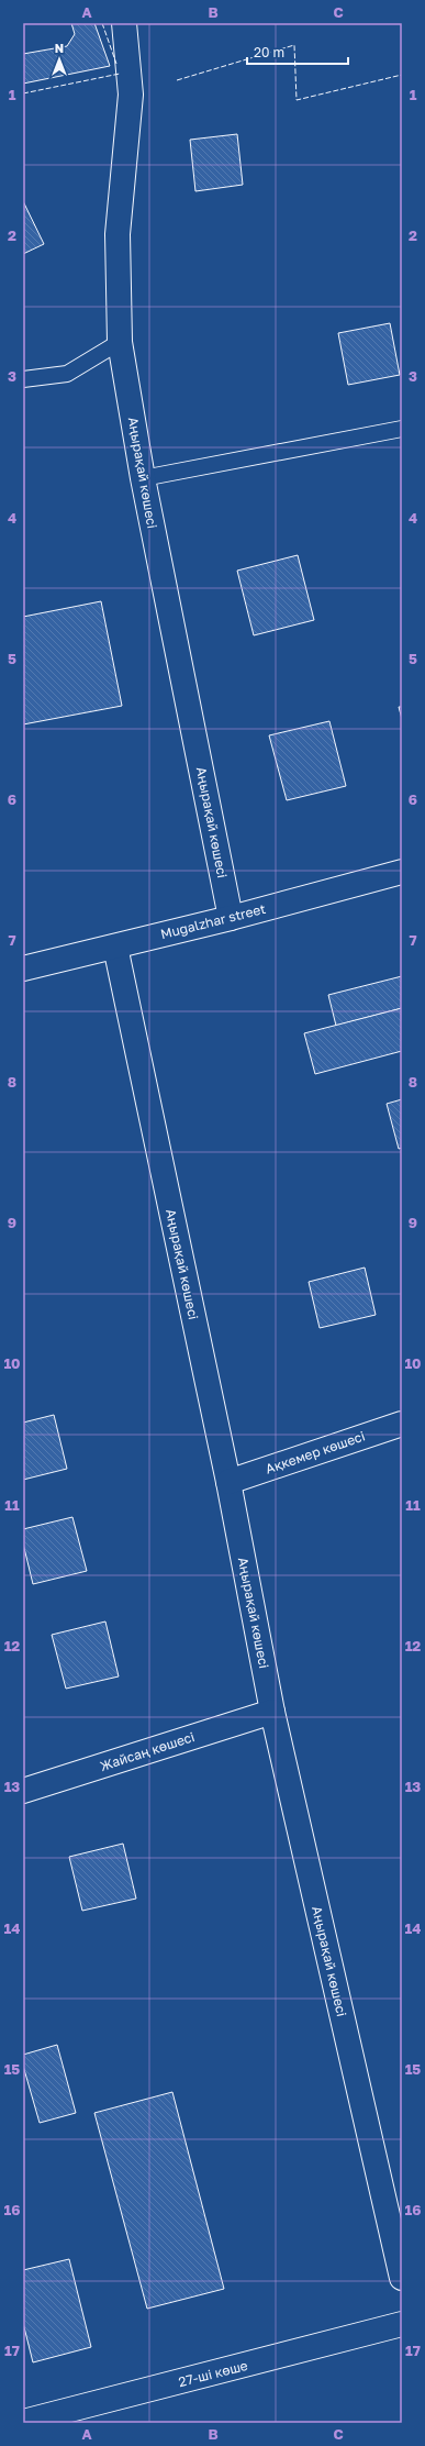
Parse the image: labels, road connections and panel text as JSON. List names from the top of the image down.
{
  "streets": {
    "street": [
      "Аңырақай көшесі",
      "Mugalzhar street",
      "Ақкемер көшесі",
      "Жайсаң көшесі",
      "27-ші көше"
    ]
  },
  "crossings": [
    ["Аңырақай көшесі", "Mugalzhar street"],
    ["Аңырақай көшесі", "Ақкемер көшесі"],
    ["Аңырақай көшесі", "Жайсаң көшесі"]
  ],
  "scale_bar": "20 m",
  "north": "top",
  "grid": {
    "columns": ["A", "B", "C"],
    "rows": [
      "1",
      "2",
      "3",
      "4",
      "5",
      "6",
      "7",
      "8",
      "9",
      "10",
      "11",
      "12",
      "13",
      "14",
      "15",
      "16",
      "17"
    ]
  }
}
